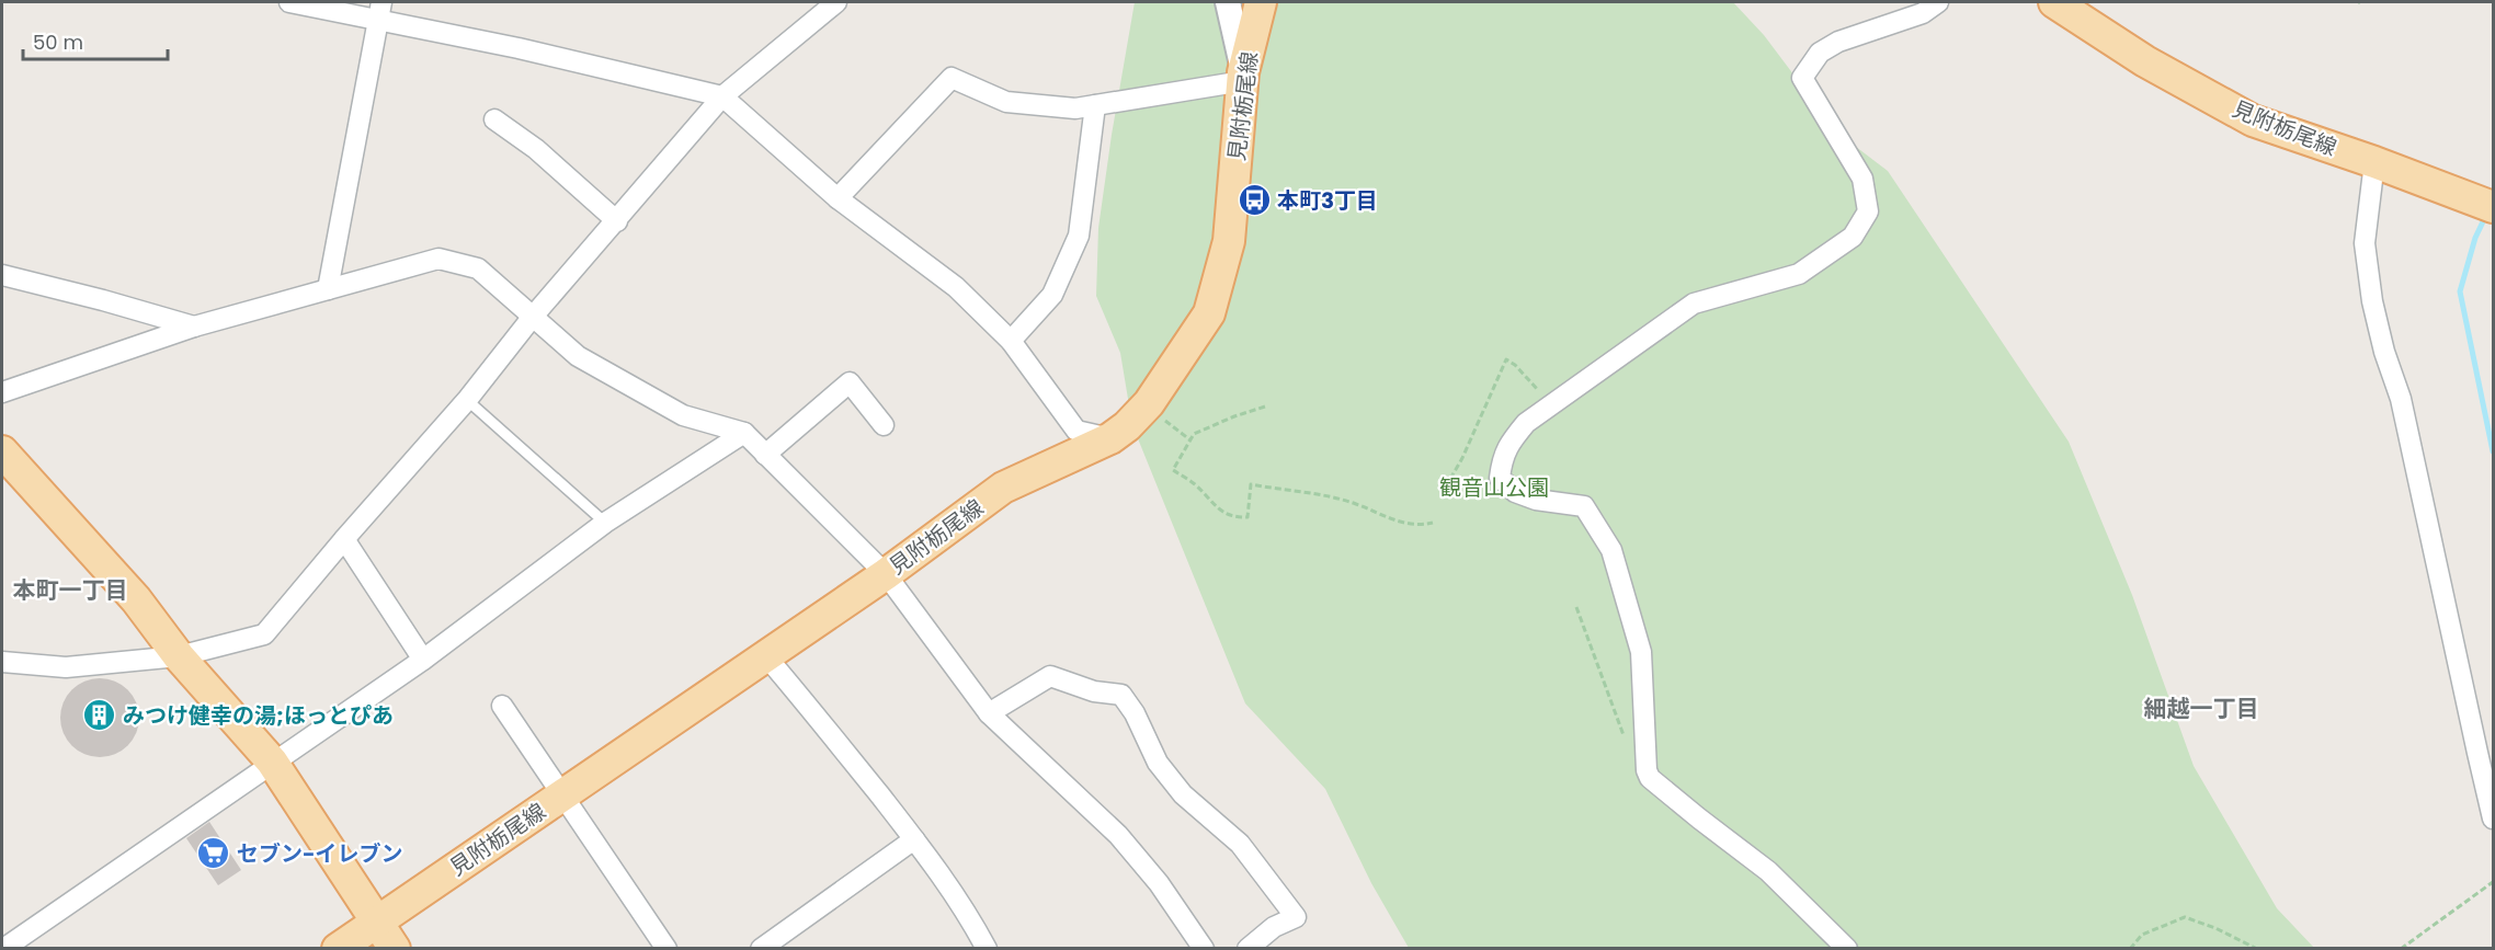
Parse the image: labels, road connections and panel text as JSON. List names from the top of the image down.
{
  "streets": {
    "main road": ["見附栃尾線"]
  },
  "districts": ["本町一丁目", "細越一丁目"],
  "parks": ["観音山公園"],
  "places": {
    "bus stop": ["本町3丁目"],
    "building": ["みつけ健幸の湯;ほっとぴあ"],
    "supermarket": ["セブン-イレブン"]
  },
  "scale_bar": "50 m"
}
